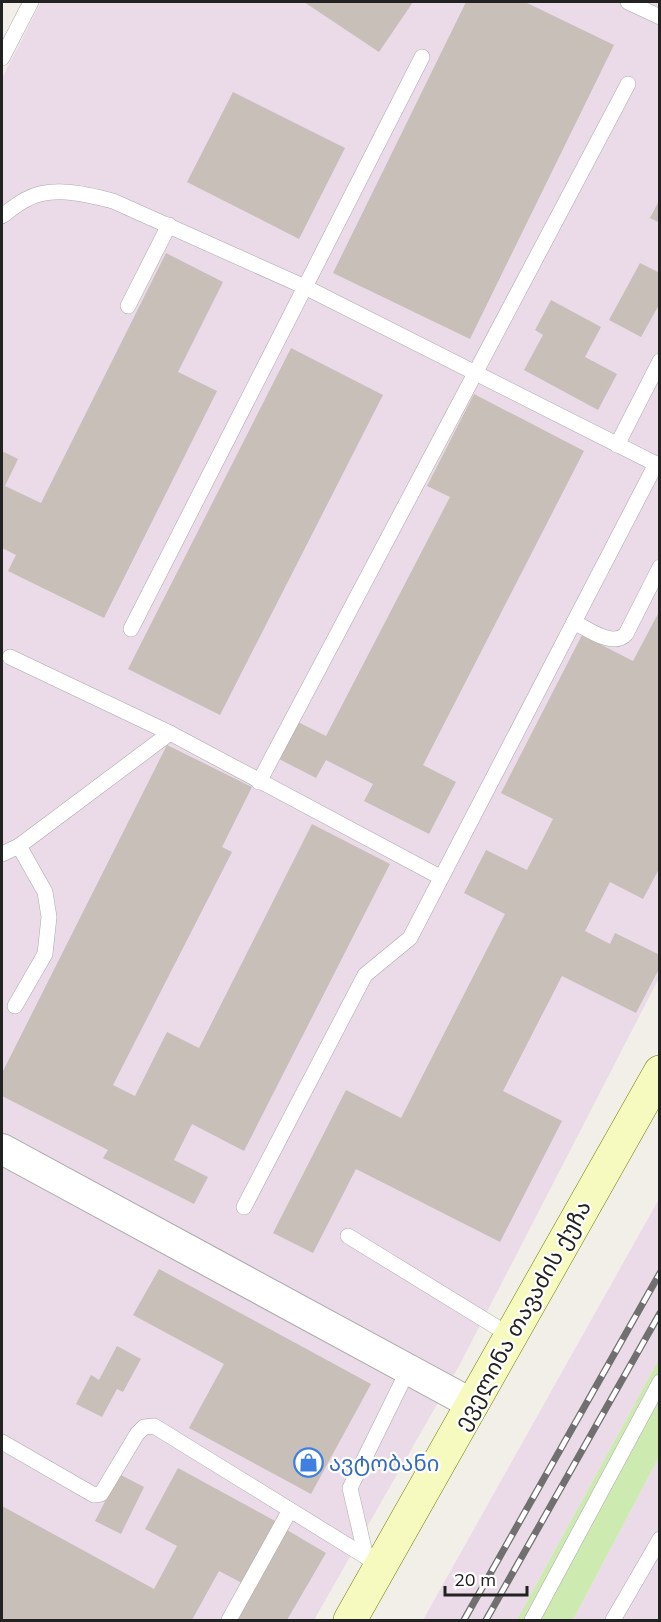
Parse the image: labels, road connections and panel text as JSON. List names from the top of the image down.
{
  "streets": {
    "main road": ["ეველინა თავაძის ქუჩა"]
  },
  "places": {
    "shop": ["ავტობანი"]
  },
  "scale_bar": "20 m"
}
